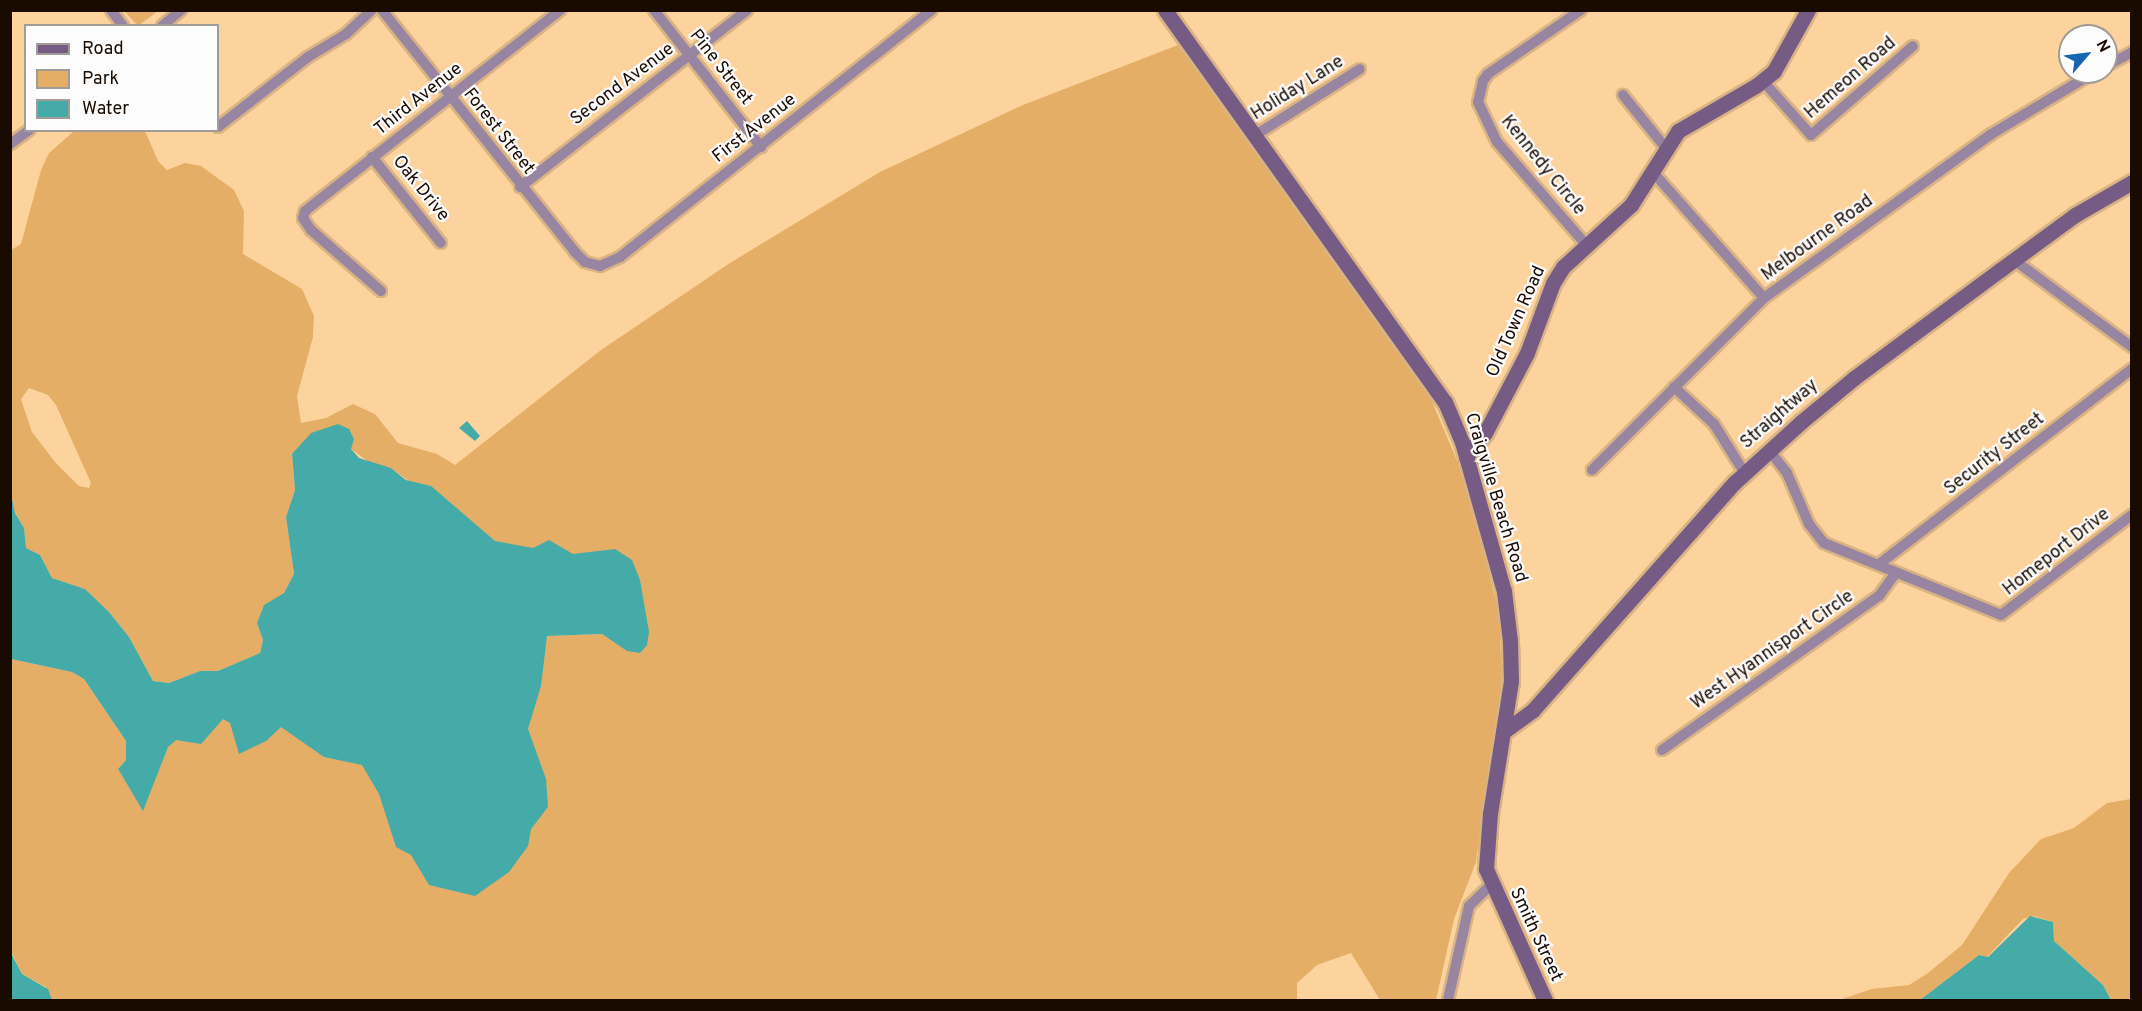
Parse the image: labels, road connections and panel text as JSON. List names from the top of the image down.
{
  "streets": {
    "street": [
      "Pine Street",
      "Hemeon Road",
      "Second Avenue",
      "Holiday Lane",
      "Third Avenue",
      "First Avenue",
      "Forest Street",
      "Kennedy Circle",
      "Oak Drive",
      "Melbourne Road",
      "Old Town Road",
      "Straightway",
      "Security Street",
      "Craigville Beach Road",
      "Homeport Drive",
      "West Hyannisport Circle",
      "Smith Street"
    ]
  },
  "crossings": [
    ["Pine Street", "Second Avenue"],
    ["Pine Street", "First Avenue"],
    ["Hemeon Road", "Old Town Road"],
    ["Second Avenue", "Forest Street"],
    ["Holiday Lane", "Craigville Beach Road"],
    ["Third Avenue", "Forest Street"],
    ["Third Avenue", "Oak Drive"],
    ["First Avenue", "Forest Street"],
    ["Kennedy Circle", "Old Town Road"],
    ["Old Town Road", "Craigville Beach Road"],
    ["Straightway", "Craigville Beach Road"],
    ["Craigville Beach Road", "Smith Street"],
    ["Homeport Drive", "West Hyannisport Circle"]
  ],
  "legend": ["Road", "Park", "Water"],
  "north": "top right"
}
